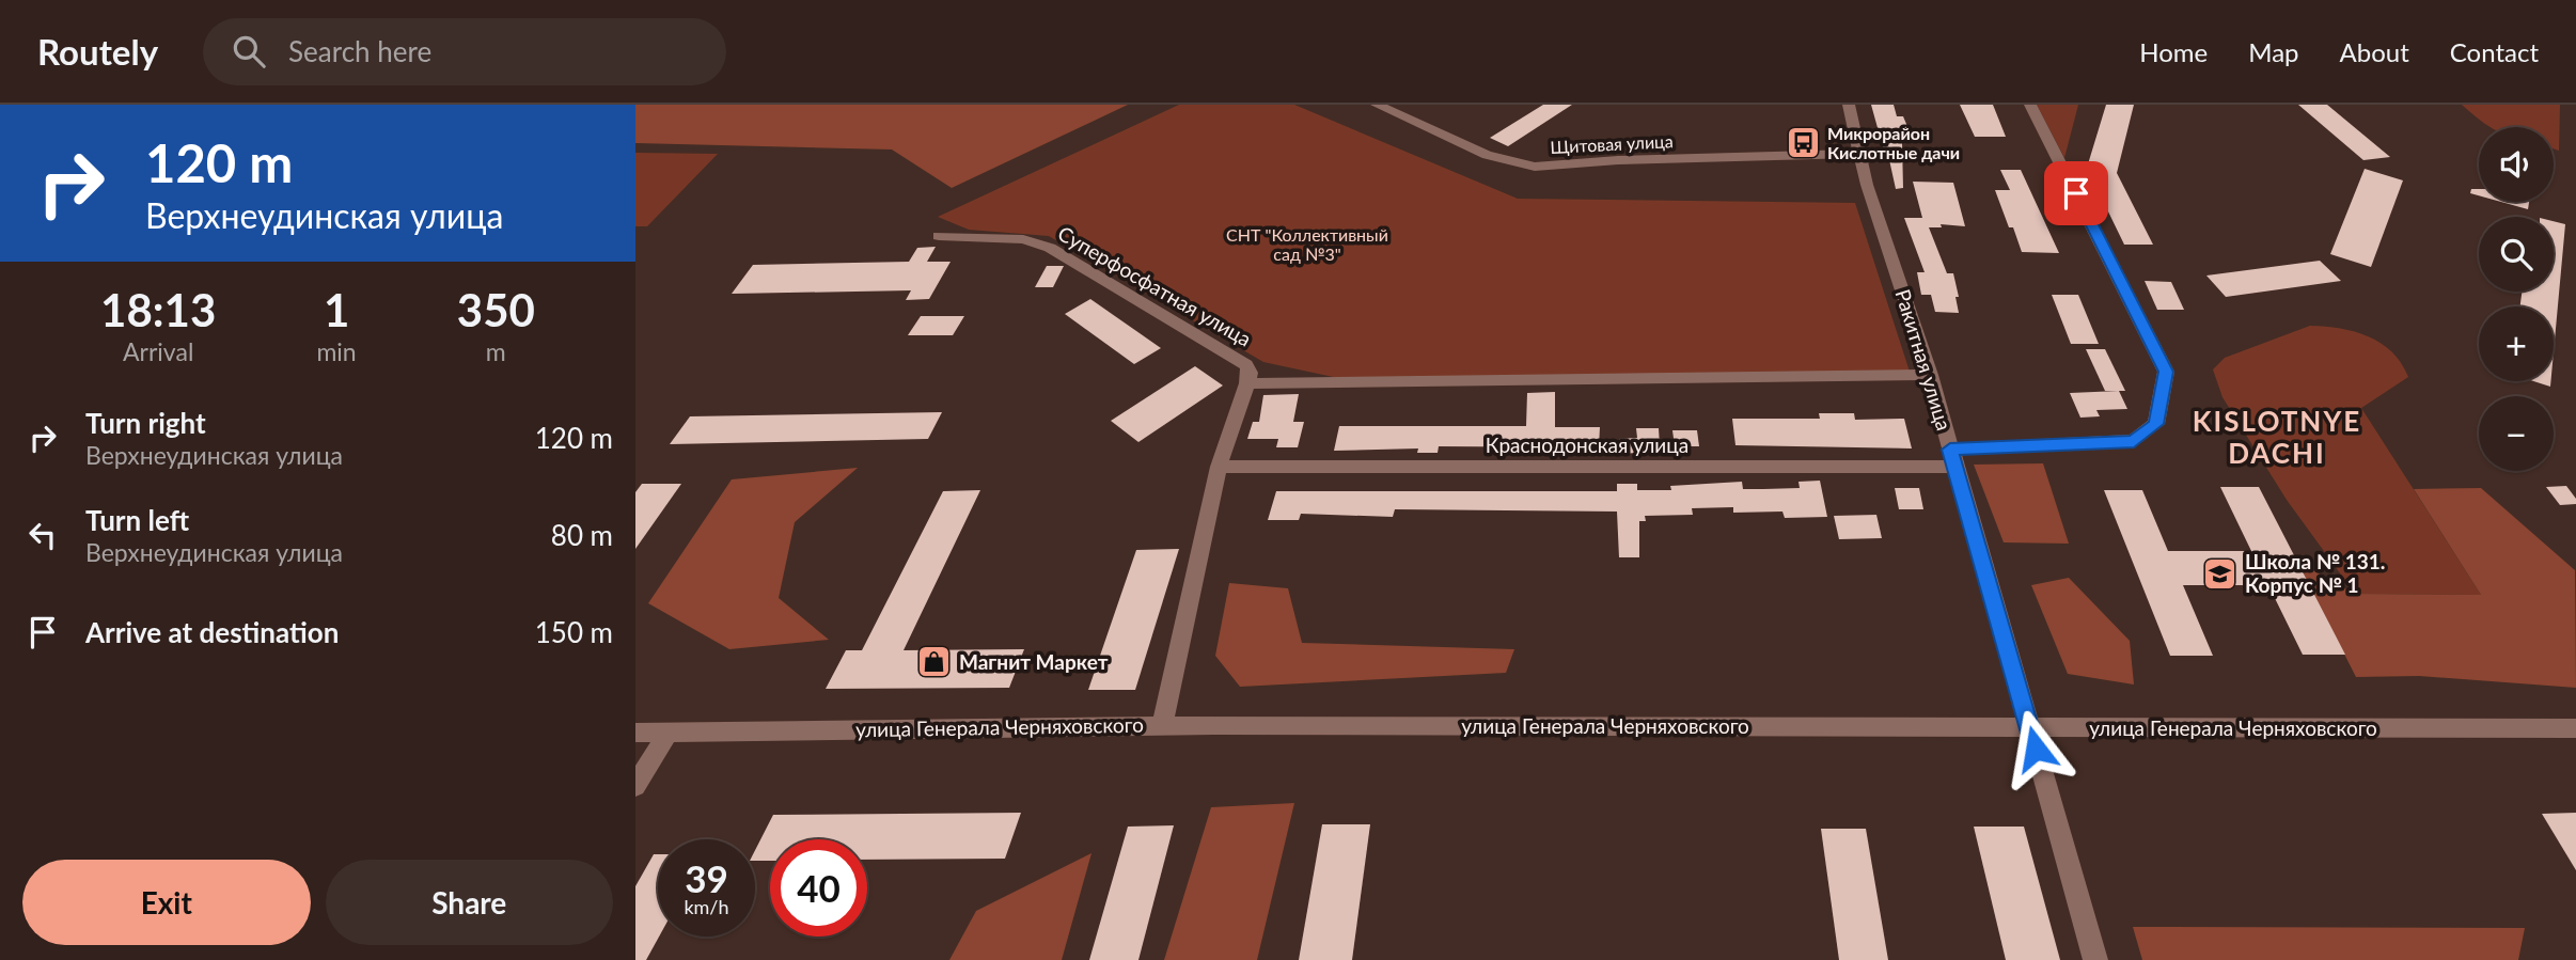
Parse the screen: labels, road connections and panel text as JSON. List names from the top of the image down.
{
  "streets": {
    "street": [
      "Щитовая улица",
      "Суперфосфатная улица",
      "Ракитная улица",
      "Краснодонская улица",
      "улица Генерала Черняховского"
    ]
  },
  "crossings": [
    ["Щитовая улица", "Ракитная улица"],
    ["Ракитная улица", "Краснодонская улица"],
    ["Ракитная улица", "улица Генерала Черняховского"]
  ],
  "districts": ["KISLOTNYE DACHI"],
  "parks": ["СНТ \"Коллективный сад №3\""],
  "places": {
    "bus stop": ["Микрорайон Кислотные дачи"],
    "school or university": ["Школа № 131. Корпус № 1"],
    "shop": ["Магнит Маркет"]
  },
  "page": {
    "header": "Routely",
    "search": "Search here",
    "nav": [
      "Home",
      "Map",
      "About",
      "Contact"
    ],
    "turn": ["120 m", "Верхнеудинская улица"],
    "map_buttons": ["+", "−"],
    "eta": [
      "18:13",
      "Arrival",
      "1",
      "min",
      "350",
      "m"
    ],
    "list": [
      {
        "name": "Turn right",
        "note": "Верхнеудинская улица",
        "value": "120 m"
      },
      {
        "name": "Turn left",
        "note": "Верхнеудинская улица",
        "value": "80 m"
      },
      {
        "name": "Arrive at destination",
        "value": "150 m"
      }
    ],
    "speed": "39 km/h",
    "limit": "40",
    "buttons": ["Exit", "Share"]
  }
}
